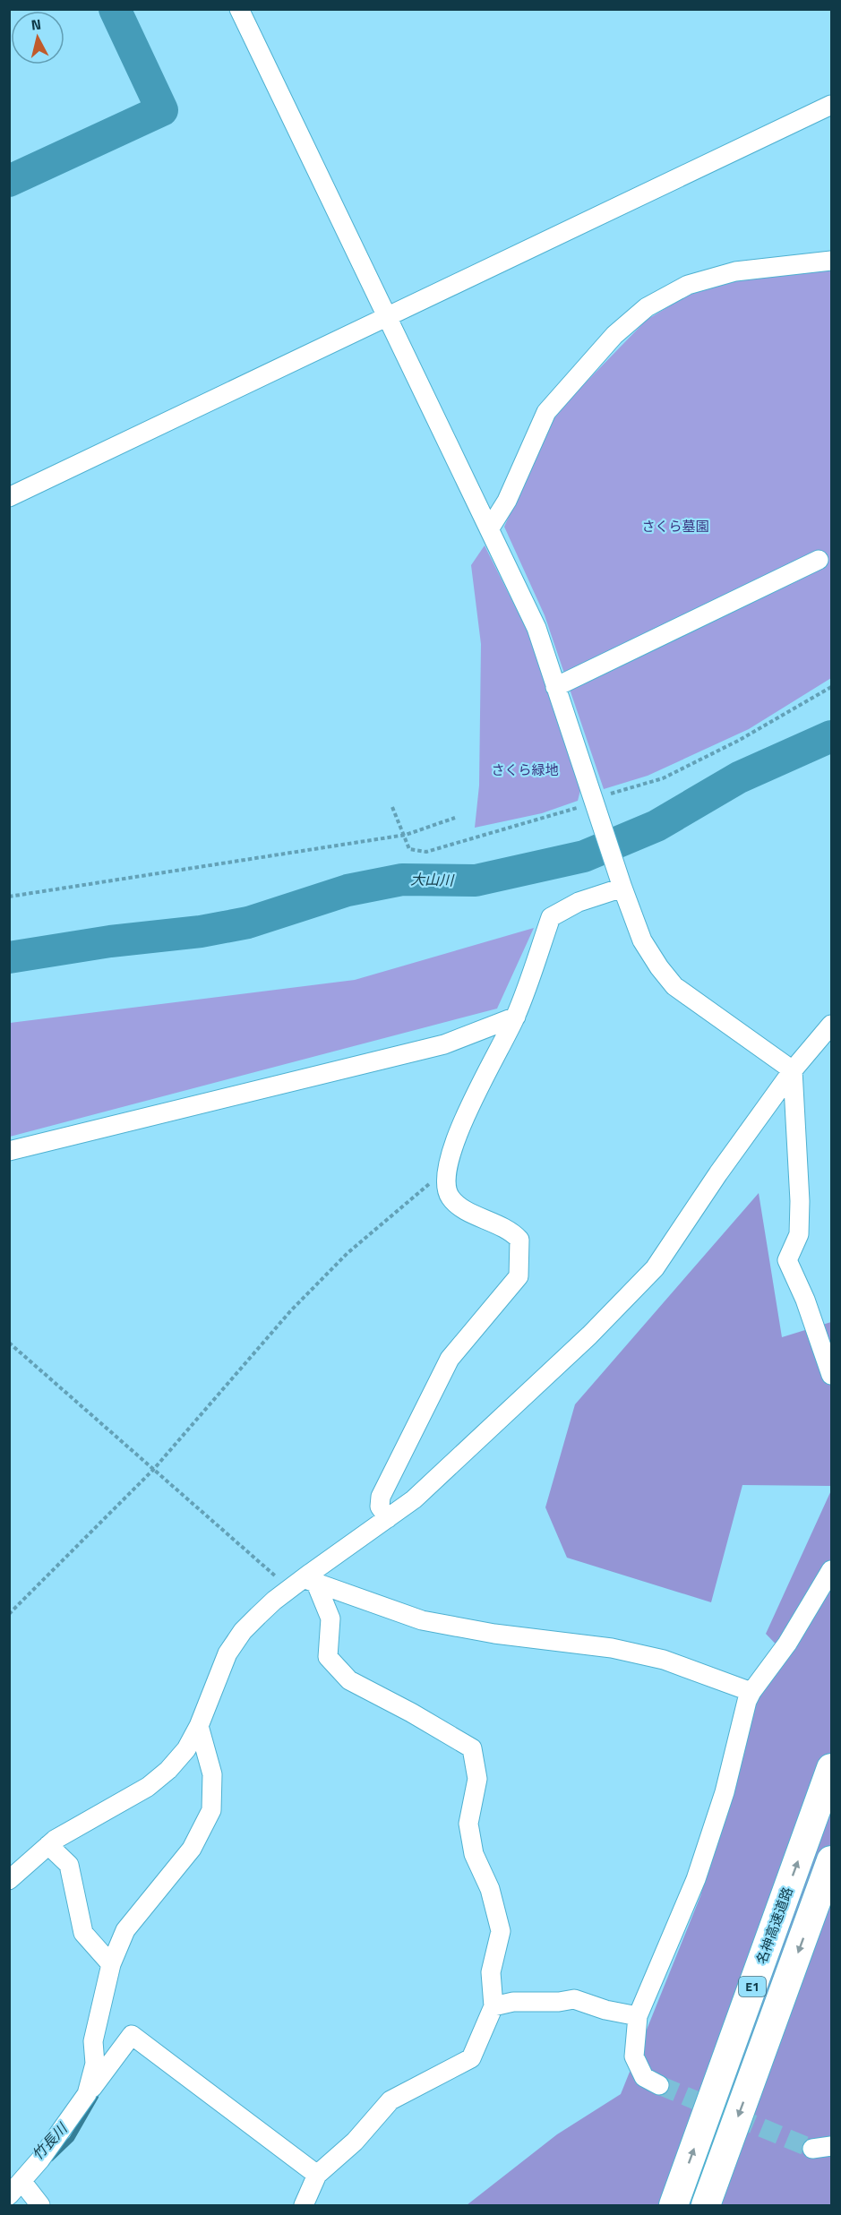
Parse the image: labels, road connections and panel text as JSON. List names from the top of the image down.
{
  "streets": {
    "highway": ["名神高速道路", "E1"]
  },
  "water": ["大山川", "竹長川"],
  "parks": ["さくら墓園", "さくら緑地"],
  "north": "top"
}
